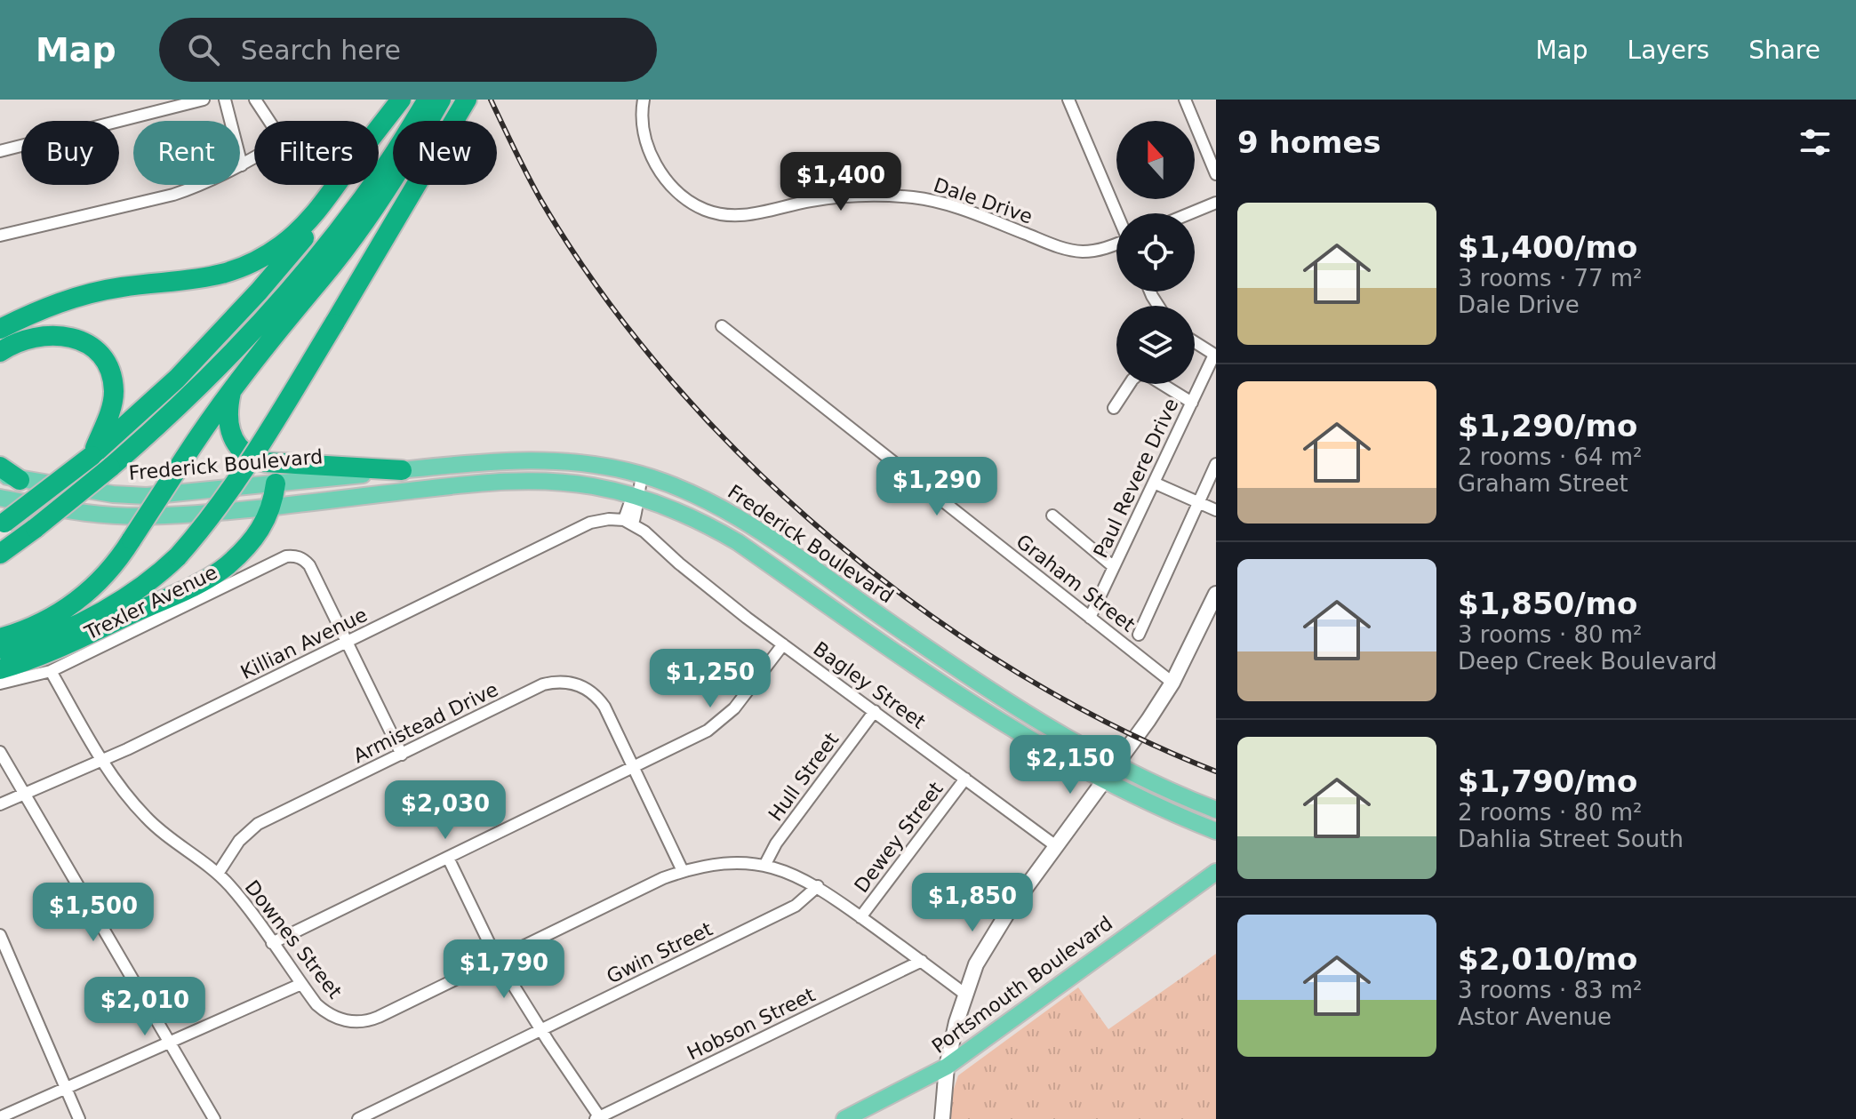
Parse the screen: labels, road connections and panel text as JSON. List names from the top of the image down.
{
  "streets": {
    "main road": ["Frederick Boulevard", "Portsmouth Boulevard"],
    "street": [
      "Dale Drive",
      "Paul Revere Drive",
      "Graham Street",
      "Trexler Avenue",
      "Killian Avenue",
      "Bagley Street",
      "Armistead Drive",
      "Hull Street",
      "Dewey Street",
      "Downes Street",
      "Gwin Street",
      "Hobson Street"
    ]
  },
  "crossings": [
    ["Paul Revere Drive", "Graham Street"],
    ["Trexler Avenue", "Killian Avenue"],
    ["Trexler Avenue", "Downes Street"],
    ["Killian Avenue", "Bagley Street"],
    ["Killian Avenue", "Downes Street"],
    ["Bagley Street", "Hull Street"],
    ["Bagley Street", "Dewey Street"],
    ["Armistead Drive", "Downes Street"],
    ["Hull Street", "Downes Street"],
    ["Dewey Street", "Downes Street"],
    ["Downes Street", "Gwin Street"],
    ["Downes Street", "Hobson Street"]
  ],
  "north": "top",
  "page": {
    "header": "Map",
    "search": "Search here",
    "nav": ["Map", "Layers", "Share"],
    "heading": "9 homes",
    "chip": [
      "Buy",
      "Rent",
      "Filters",
      "New"
    ],
    "price": [
      "$1,400",
      "$1,290",
      "$1,250",
      "$2,150",
      "$2,030",
      "$1,850",
      "$1,500",
      "$1,790",
      "$2,010"
    ],
    "list": [
      {
        "name": "$1,400/mo",
        "note": "3 rooms · 77 m² · Dale Drive"
      },
      {
        "name": "$1,290/mo",
        "note": "2 rooms · 64 m² · Graham Street"
      },
      {
        "name": "$1,850/mo",
        "note": "3 rooms · 80 m² · Deep Creek Boulevard"
      },
      {
        "name": "$1,790/mo",
        "note": "2 rooms · 80 m² · Dahlia Street South"
      },
      {
        "name": "$2,010/mo",
        "note": "3 rooms · 83 m² · Astor Avenue"
      }
    ]
  }
}
